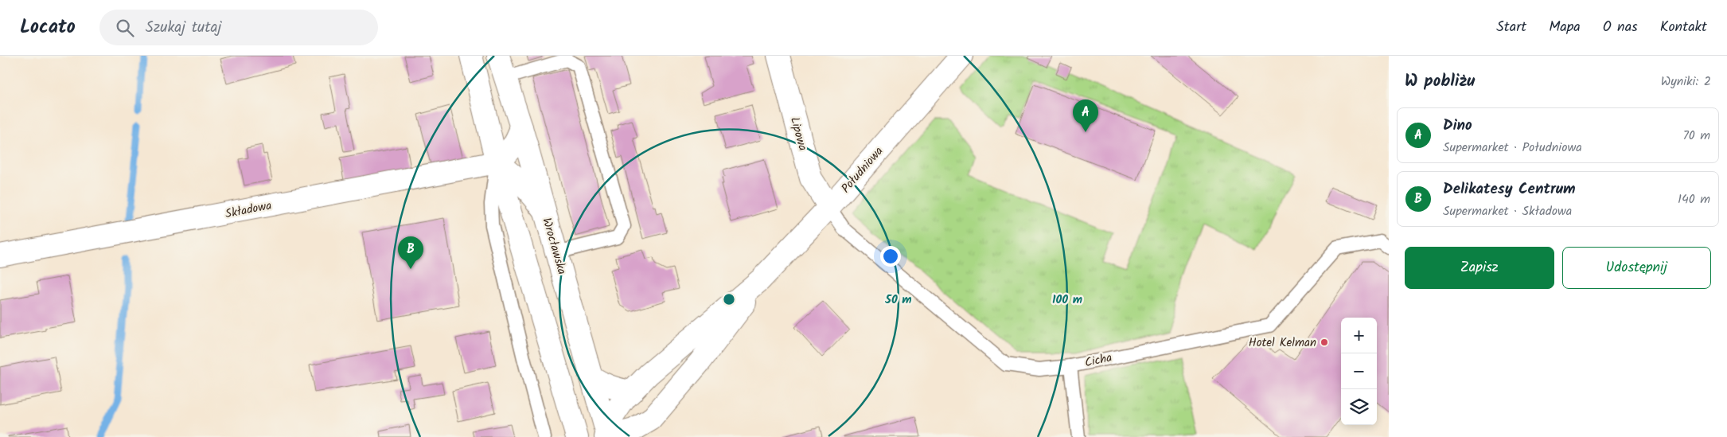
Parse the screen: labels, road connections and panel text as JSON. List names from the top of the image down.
{
  "streets": {
    "street": [
      "Lipowa",
      "Południowa",
      "Składowa",
      "Wrocławska"
    ],
    "lane": ["Cicha"]
  },
  "crossings": [
    ["Lipowa", "Południowa"],
    ["Lipowa", "Cicha"],
    ["Południowa", "Wrocławska"],
    ["Południowa", "Cicha"]
  ],
  "places": ["Hotel Kelman"],
  "page": {
    "header": "Locato",
    "search": "Szukaj tutaj",
    "nav": [
      "Start",
      "Mapa",
      "O nas",
      "Kontakt"
    ],
    "heading": ["W pobliżu", "Wyniki: 2"],
    "pins": ["A", "B"],
    "list": [
      {
        "mark": "A",
        "name": "Dino",
        "note": "Supermarket · Południowa",
        "value": "70 m"
      },
      {
        "mark": "B",
        "name": "Delikatesy Centrum",
        "note": "Supermarket · Składowa",
        "value": "140 m"
      }
    ],
    "buttons": ["Zapisz", "Udostępnij"],
    "map_buttons": ["+", "−"]
  },
  "rings": ["50 m", "100 m"]
}
